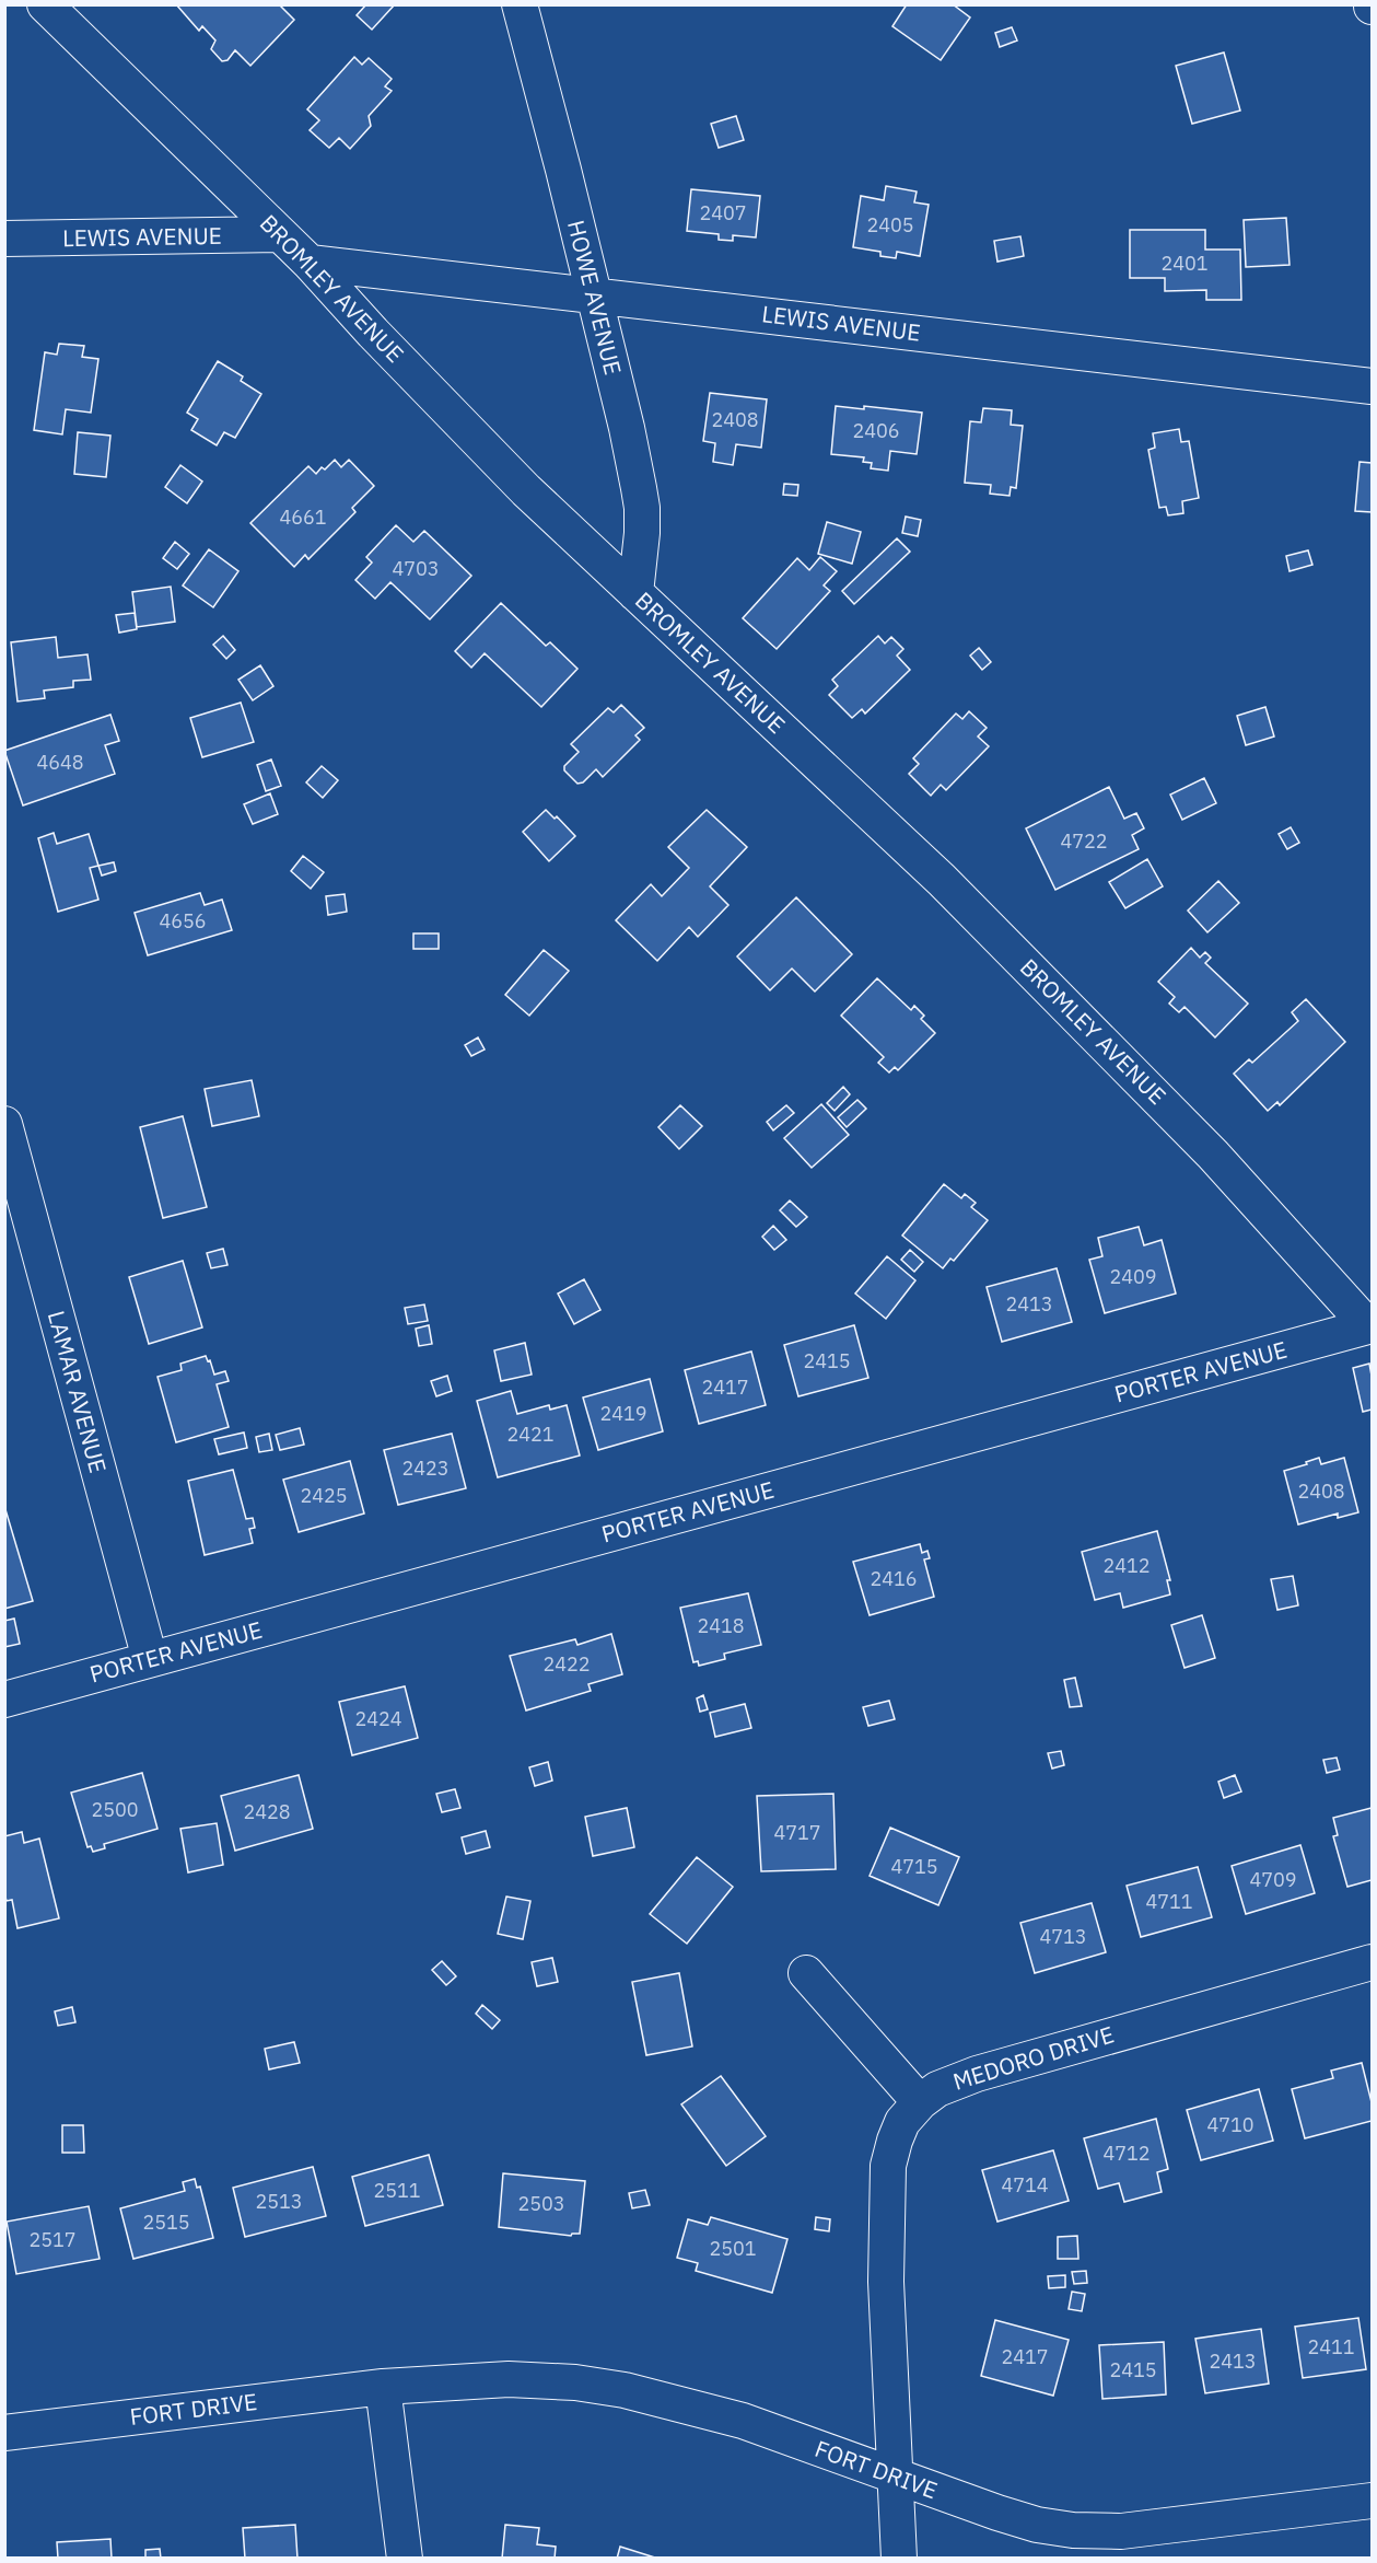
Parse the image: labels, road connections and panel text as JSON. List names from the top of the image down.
{
  "streets": {
    "street": [
      "LEWIS AVENUE",
      "BROMLEY AVENUE",
      "HOWE AVENUE",
      "PORTER AVENUE",
      "LAMAR AVENUE",
      "MEDORO DRIVE",
      "FORT DRIVE"
    ]
  },
  "crossings": [
    ["LEWIS AVENUE", "BROMLEY AVENUE"],
    ["LEWIS AVENUE", "HOWE AVENUE"],
    ["BROMLEY AVENUE", "HOWE AVENUE"],
    ["BROMLEY AVENUE", "PORTER AVENUE"],
    ["PORTER AVENUE", "LAMAR AVENUE"],
    ["MEDORO DRIVE", "FORT DRIVE"]
  ],
  "house_numbers": [
    "2407",
    "2405",
    "2401",
    "2408",
    "2406",
    "4661",
    "4703",
    "4648",
    "4722",
    "4656",
    "2409",
    "2413",
    "2415",
    "2417",
    "2419",
    "2421",
    "2423",
    "2408",
    "2425",
    "2412",
    "2416",
    "2418",
    "2422",
    "2424",
    "2500",
    "2428",
    "4717",
    "4715",
    "4709",
    "4711",
    "4713",
    "4710",
    "4712",
    "4714",
    "2511",
    "2513",
    "2503",
    "2515",
    "2517",
    "2501",
    "2411",
    "2417",
    "2413",
    "2415"
  ]
}
